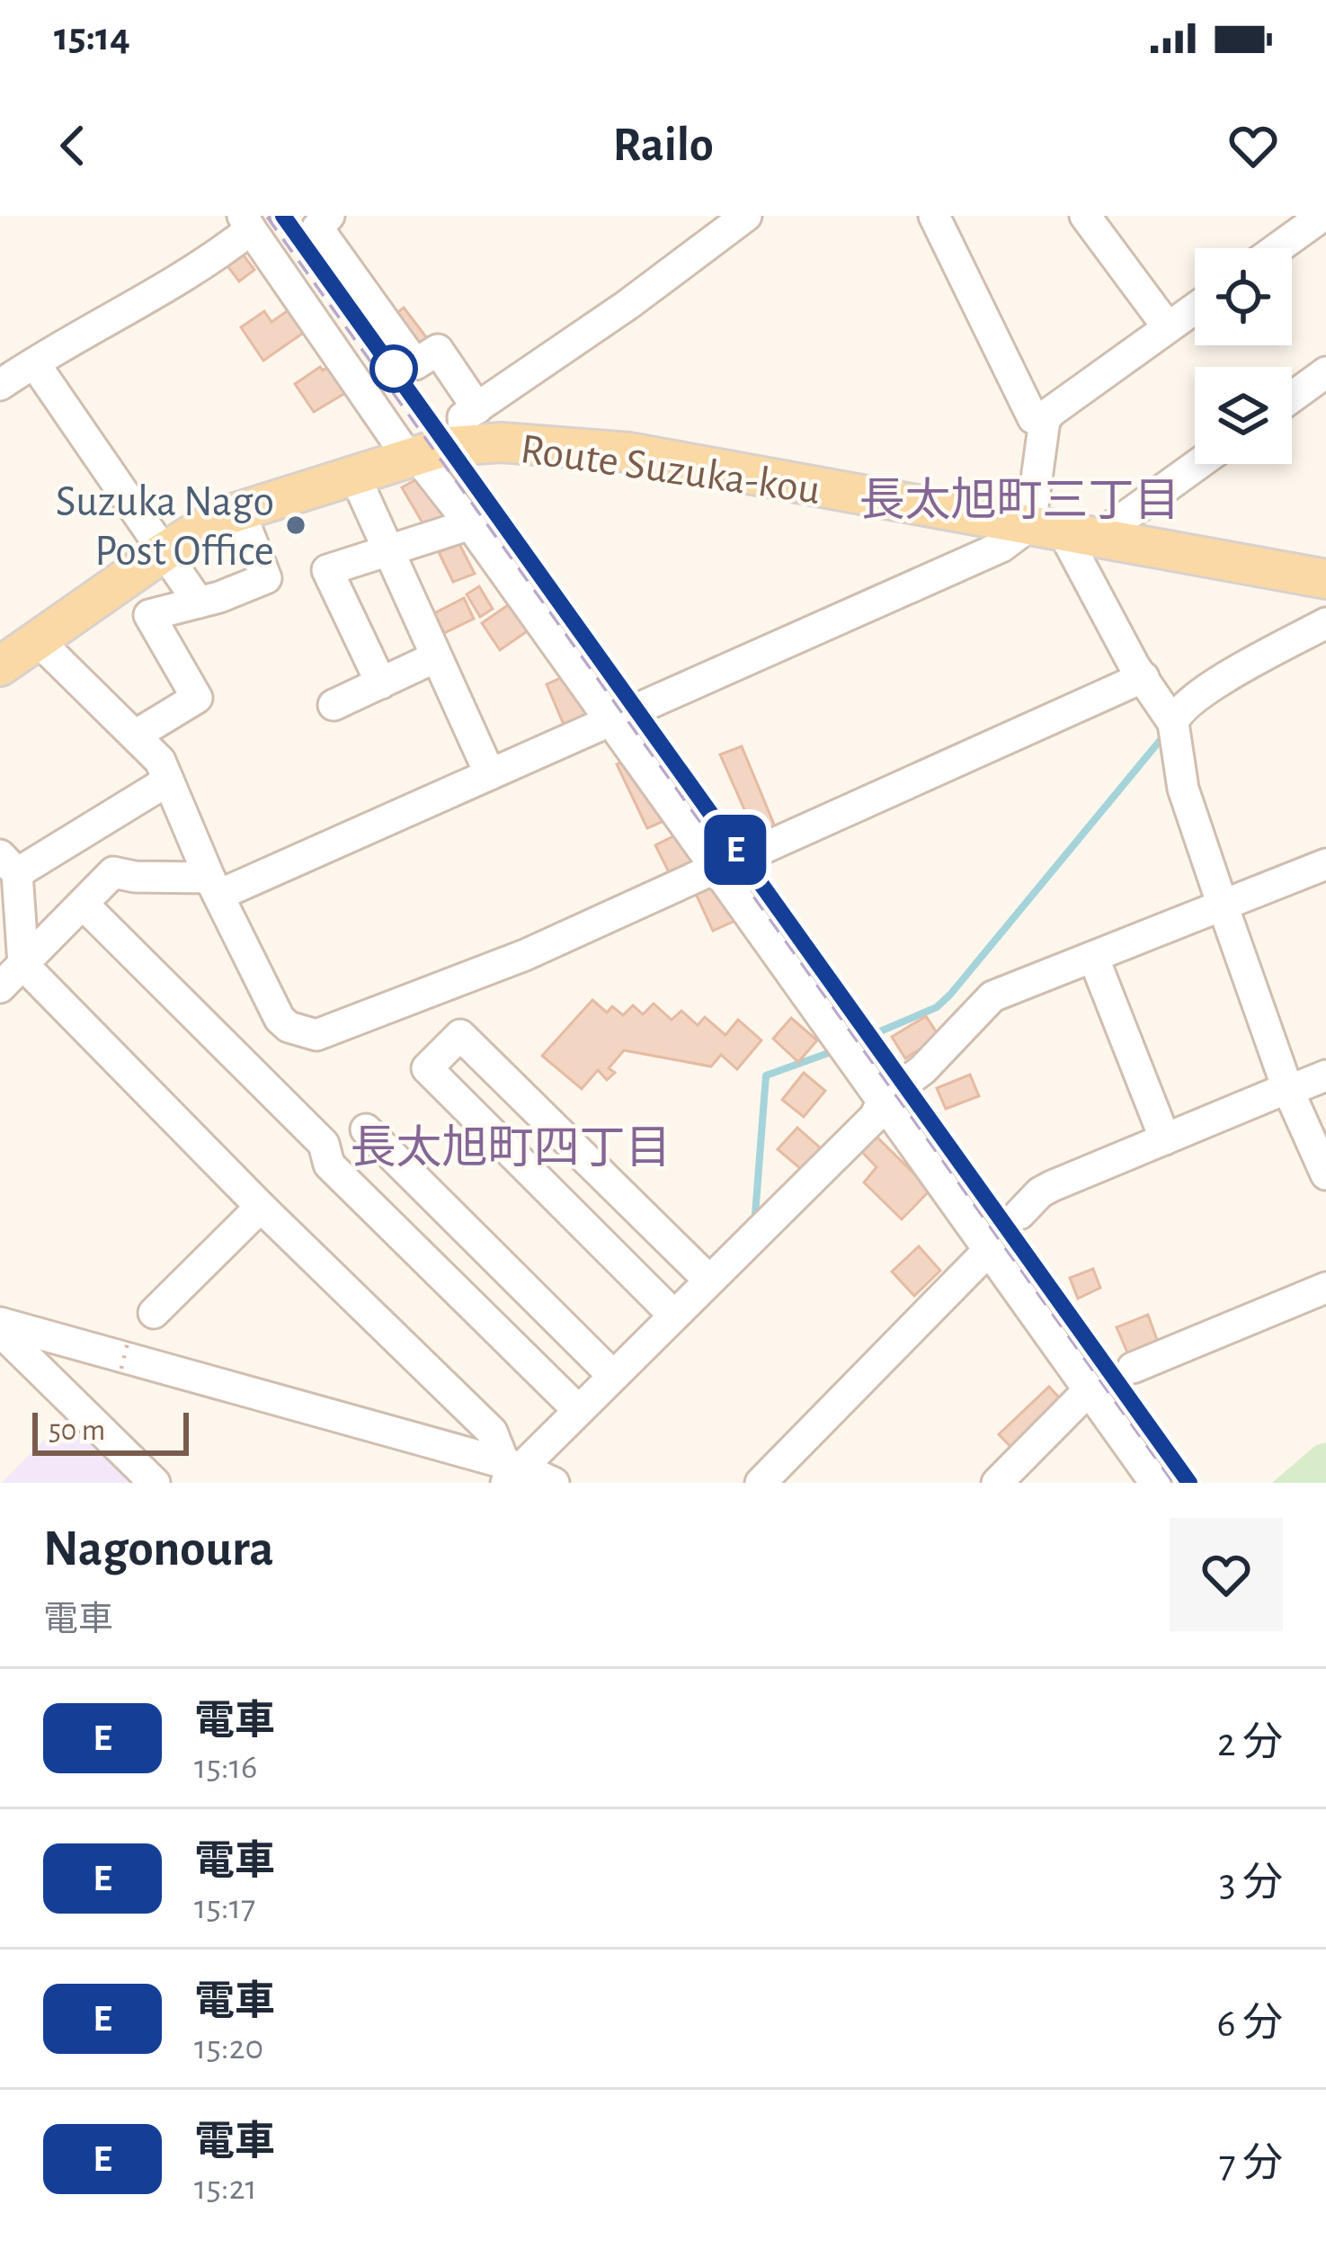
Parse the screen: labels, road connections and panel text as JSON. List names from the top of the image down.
{
  "streets": {
    "main road": ["Route Suzuka-kou"]
  },
  "districts": ["長太旭町三丁目", "長太旭町四丁目"],
  "places": ["Suzuka Nago Post Office"],
  "scale_bar": "50 m",
  "page": {
    "status": "15:14",
    "header": "Railo",
    "on_map": "E",
    "scale": "50 m",
    "heading": ["Nagonoura", "電車"],
    "list": [
      {
        "mark": "E",
        "name": "電車",
        "note": "15:16",
        "value": "2 分"
      },
      {
        "mark": "E",
        "name": "電車",
        "note": "15:17",
        "value": "3 分"
      },
      {
        "mark": "E",
        "name": "電車",
        "note": "15:20",
        "value": "6 分"
      },
      {
        "mark": "E",
        "name": "電車",
        "note": "15:21",
        "value": "7 分"
      }
    ]
  }
}
